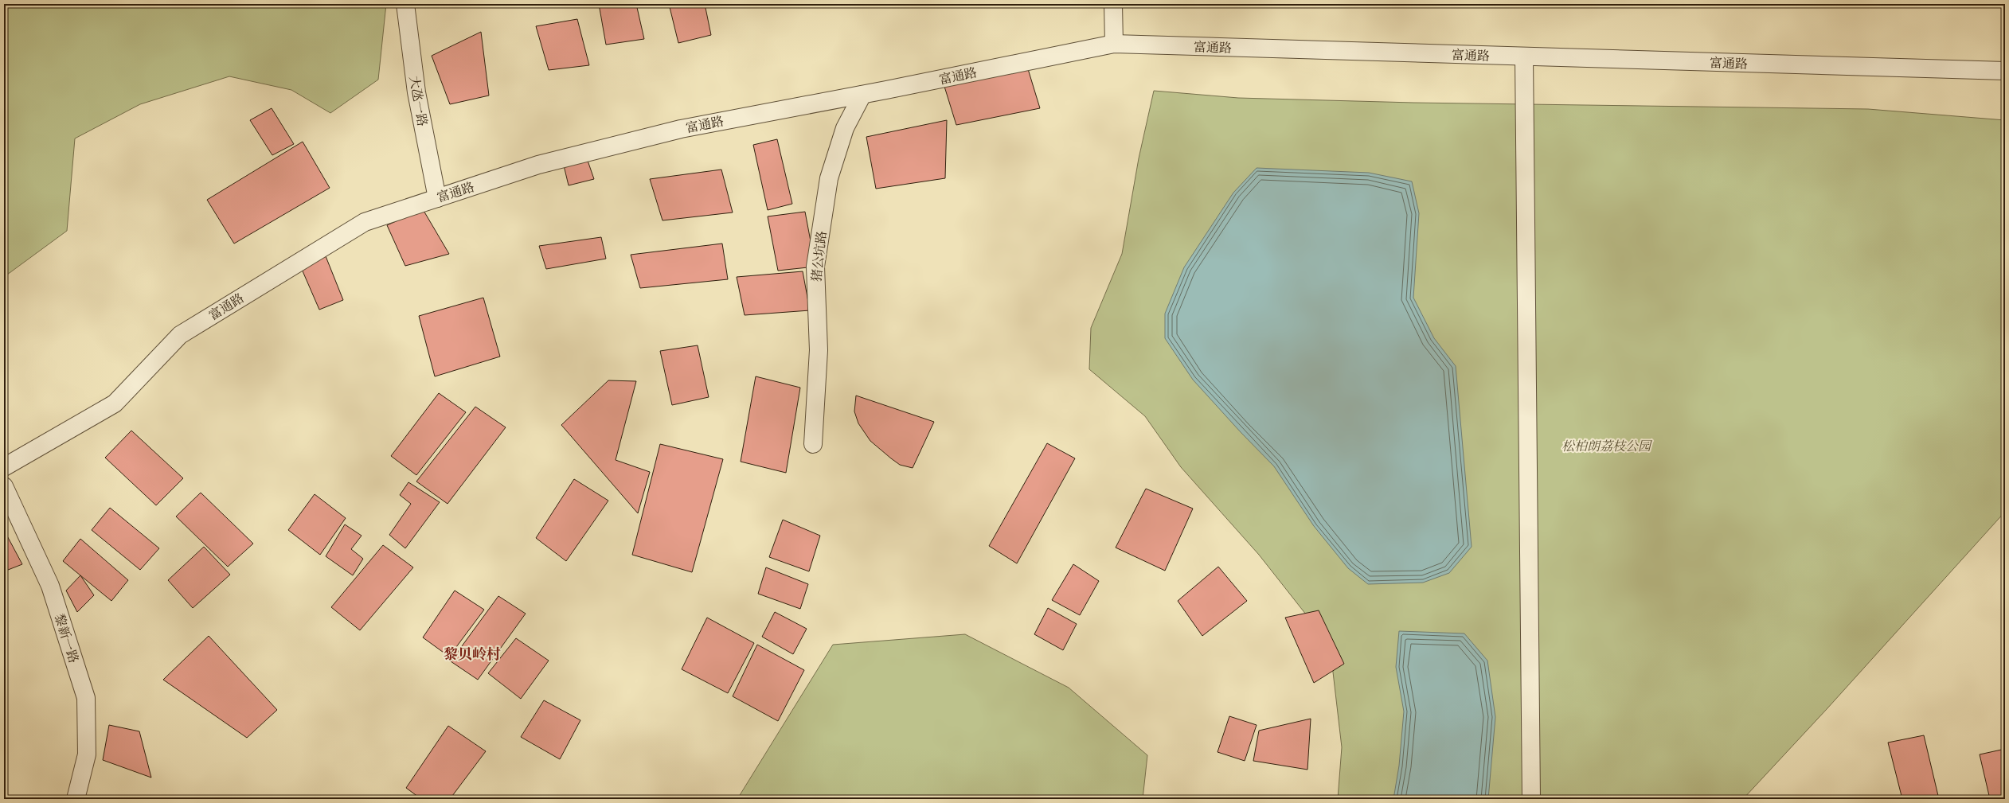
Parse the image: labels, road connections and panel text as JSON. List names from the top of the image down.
{
  "streets": {
    "street": [
      "富通路",
      "大氹一路",
      "猪公坑路",
      "黎新一路"
    ]
  },
  "crossings": [
    ["富通路", "大氹一路"],
    ["富通路", "猪公坑路"]
  ],
  "districts": ["黎贝岭村"],
  "parks": ["松柏朗荔枝公园"]
}
